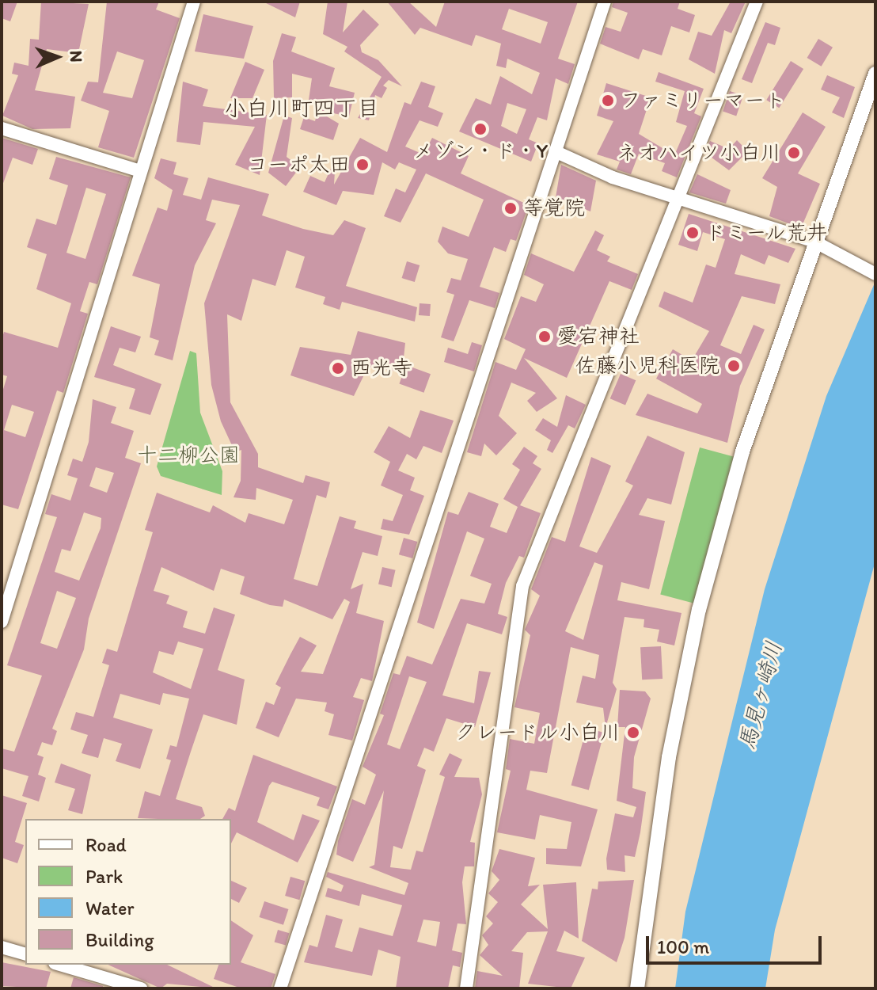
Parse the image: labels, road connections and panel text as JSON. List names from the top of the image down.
{
  "districts": ["小白川町四丁目"],
  "water": ["馬見ヶ崎川"],
  "parks": ["十二柳公園"],
  "places": [
    "ファミリーマート",
    "メゾン・ド・Y",
    "ネオハイツ小白川",
    "コーポ太田",
    "等覚院",
    "ドミール荒井",
    "愛宕神社",
    "佐藤小児科医院",
    "西光寺",
    "クレードル小白川"
  ],
  "legend": [
    "Road",
    "Park",
    "Water",
    "Building"
  ],
  "scale_bar": "100 m",
  "north": "right"
}
